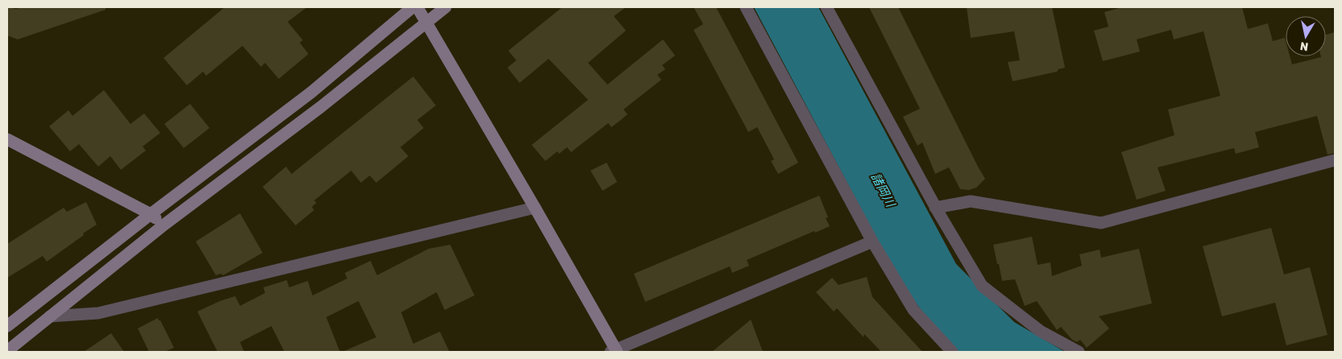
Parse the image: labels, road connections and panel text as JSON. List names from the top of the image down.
{
  "water": ["諸岡川"],
  "north": "bottom"
}
